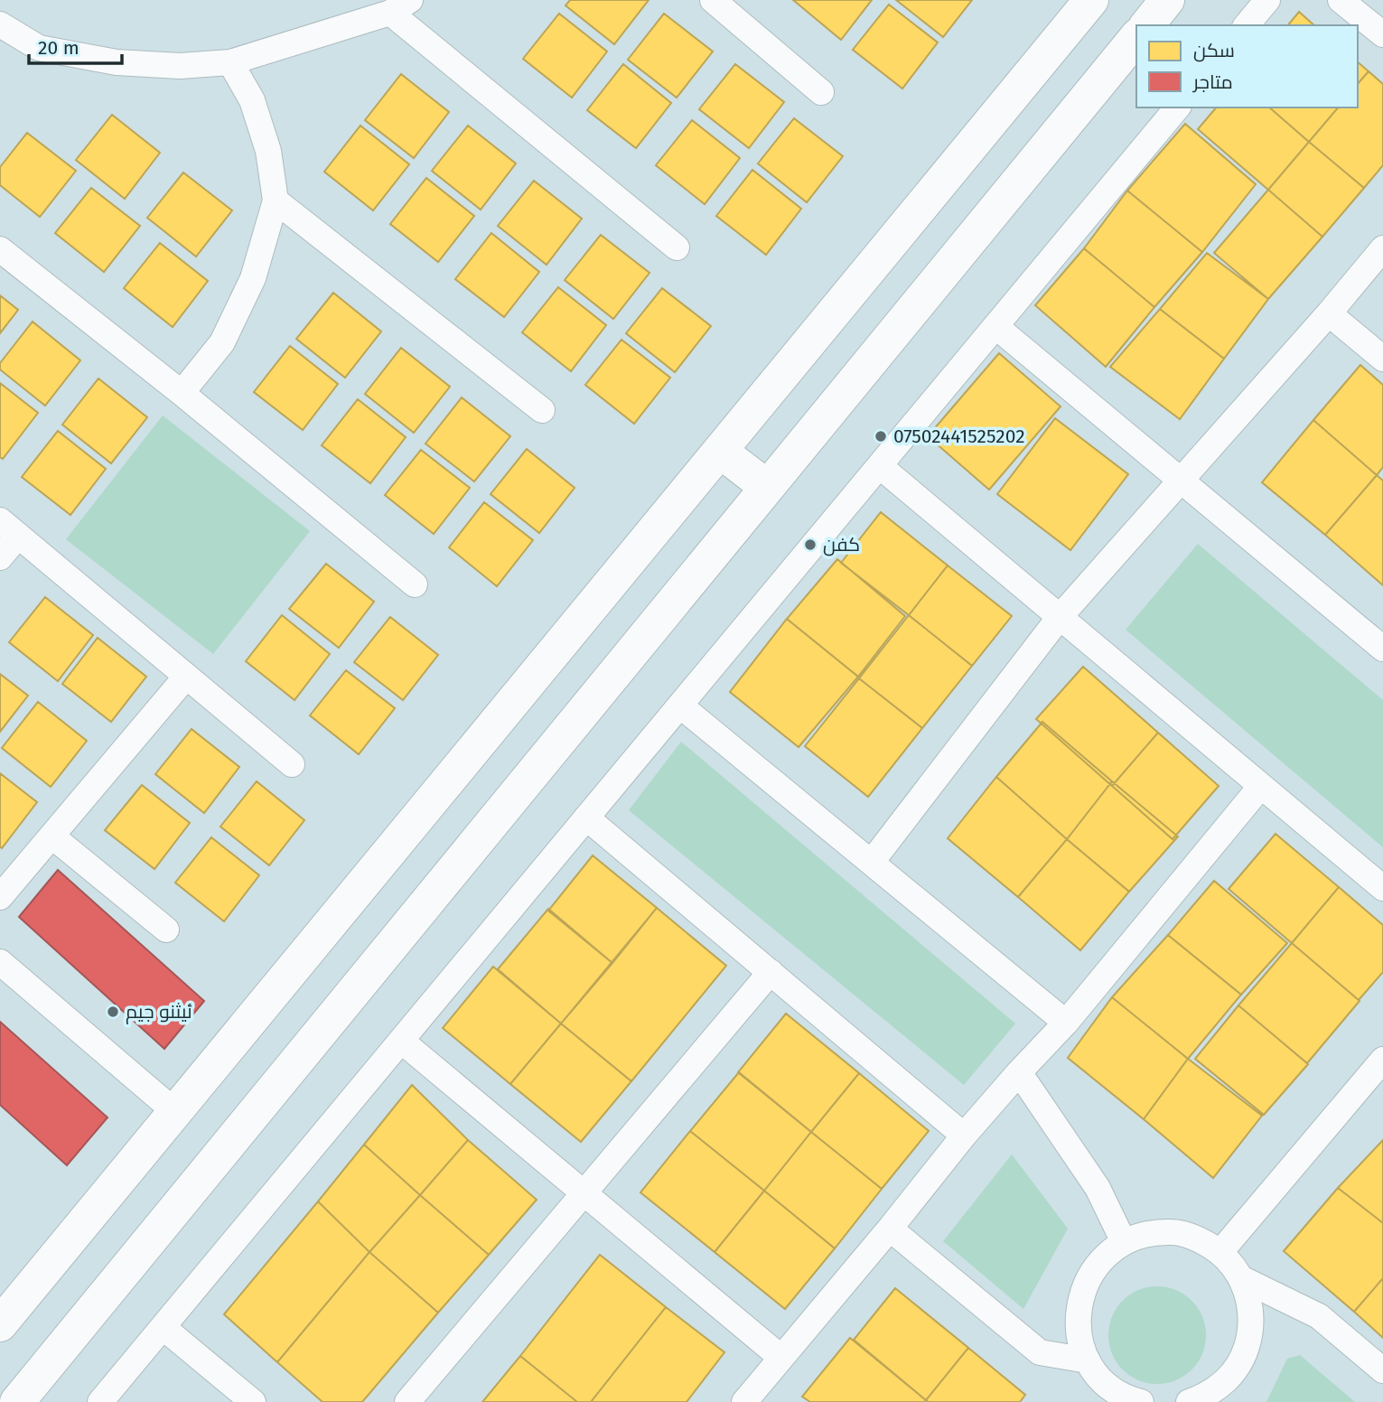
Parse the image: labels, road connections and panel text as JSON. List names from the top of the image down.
{
  "places": ["07502441525202", "كفن", "ئيثنو جيم"],
  "legend": ["سكن", "متاجر"],
  "scale_bar": "20 m"
}
